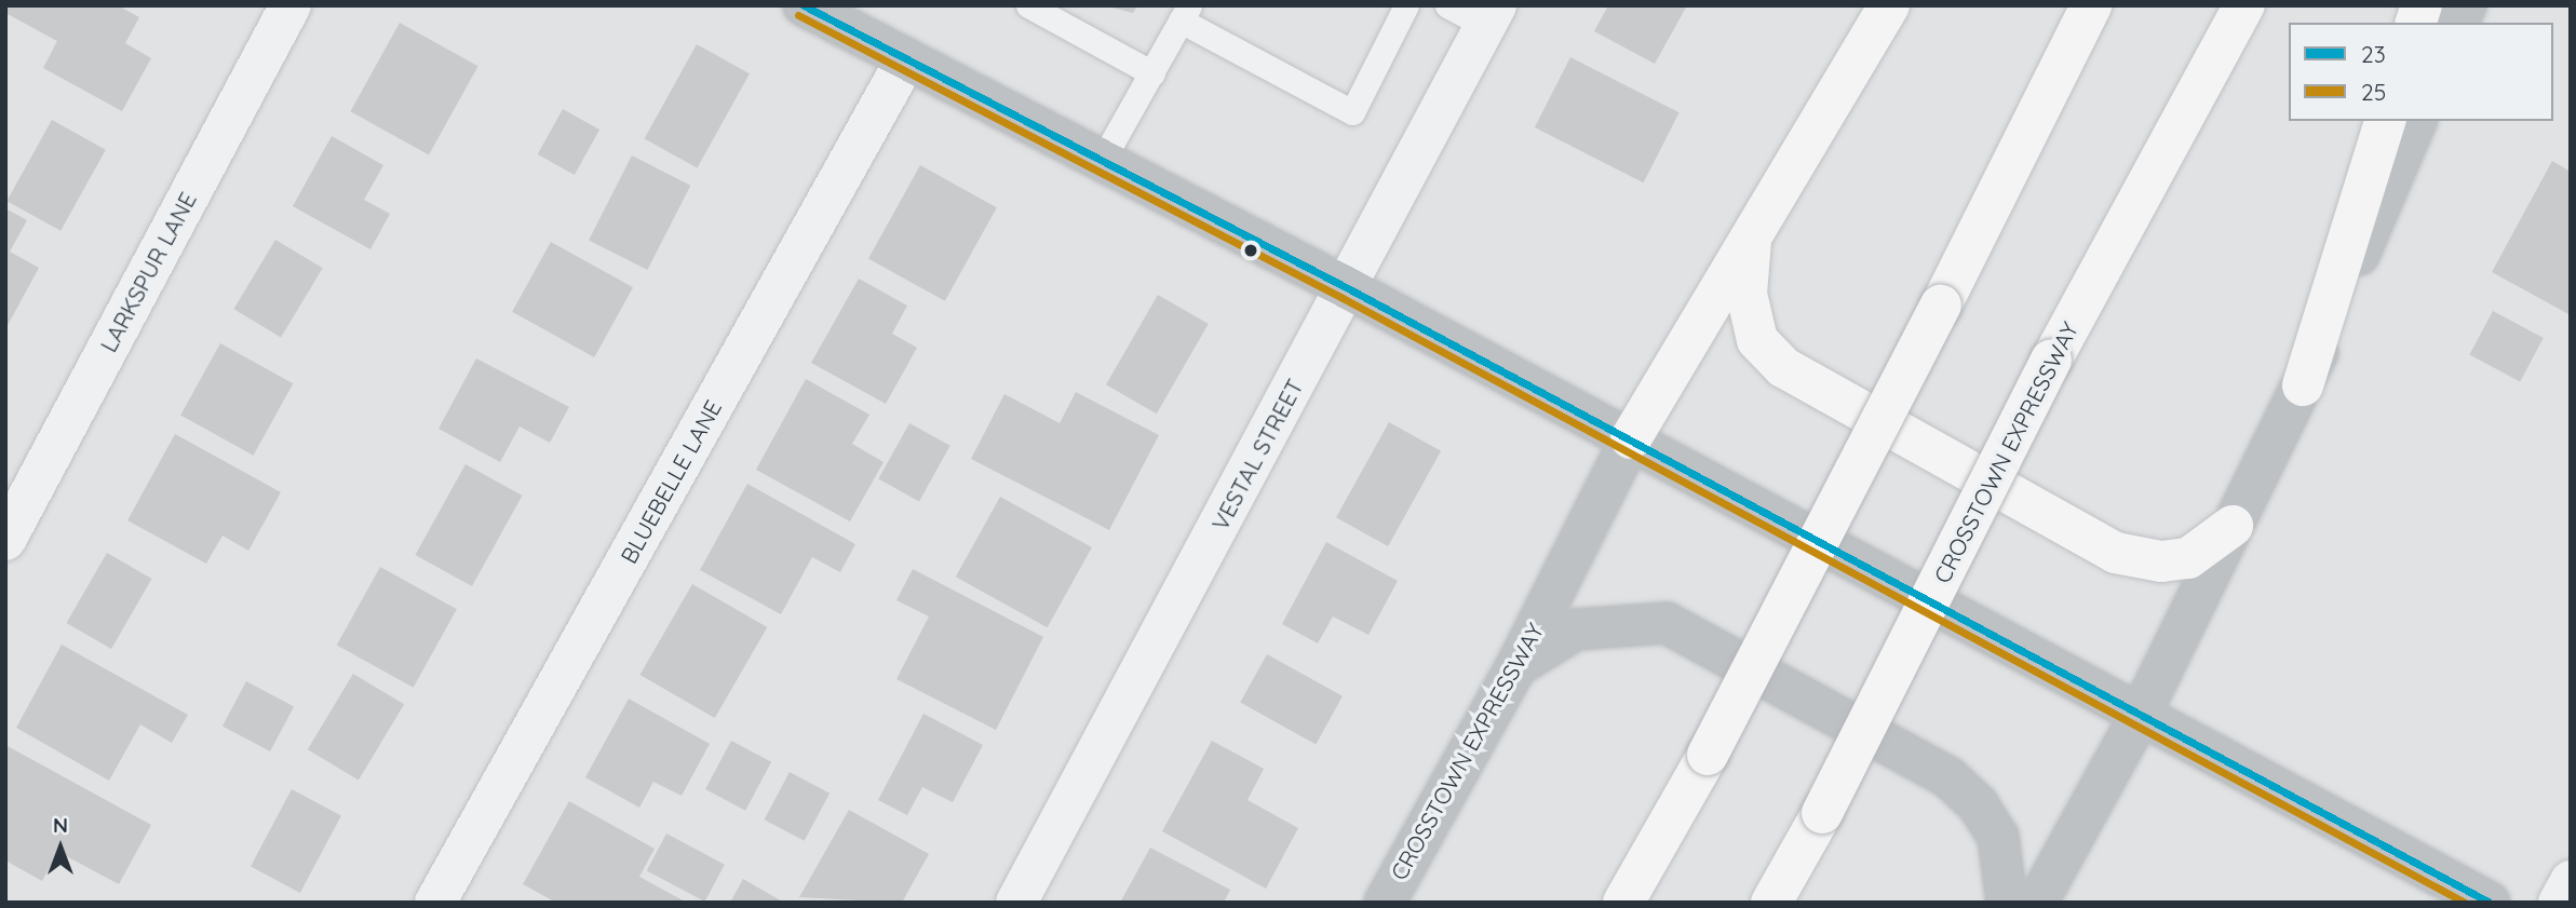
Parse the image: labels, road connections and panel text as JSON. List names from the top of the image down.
{
  "streets": {
    "highway": ["CROSSTOWN EXPRESSWAY"],
    "street": ["LARKSPUR LANE", "VESTAL STREET", "BLUEBELLE LANE"]
  },
  "lines": ["transit line 23", "transit line 25"],
  "legend": ["23", "25"],
  "north": "top"
}
